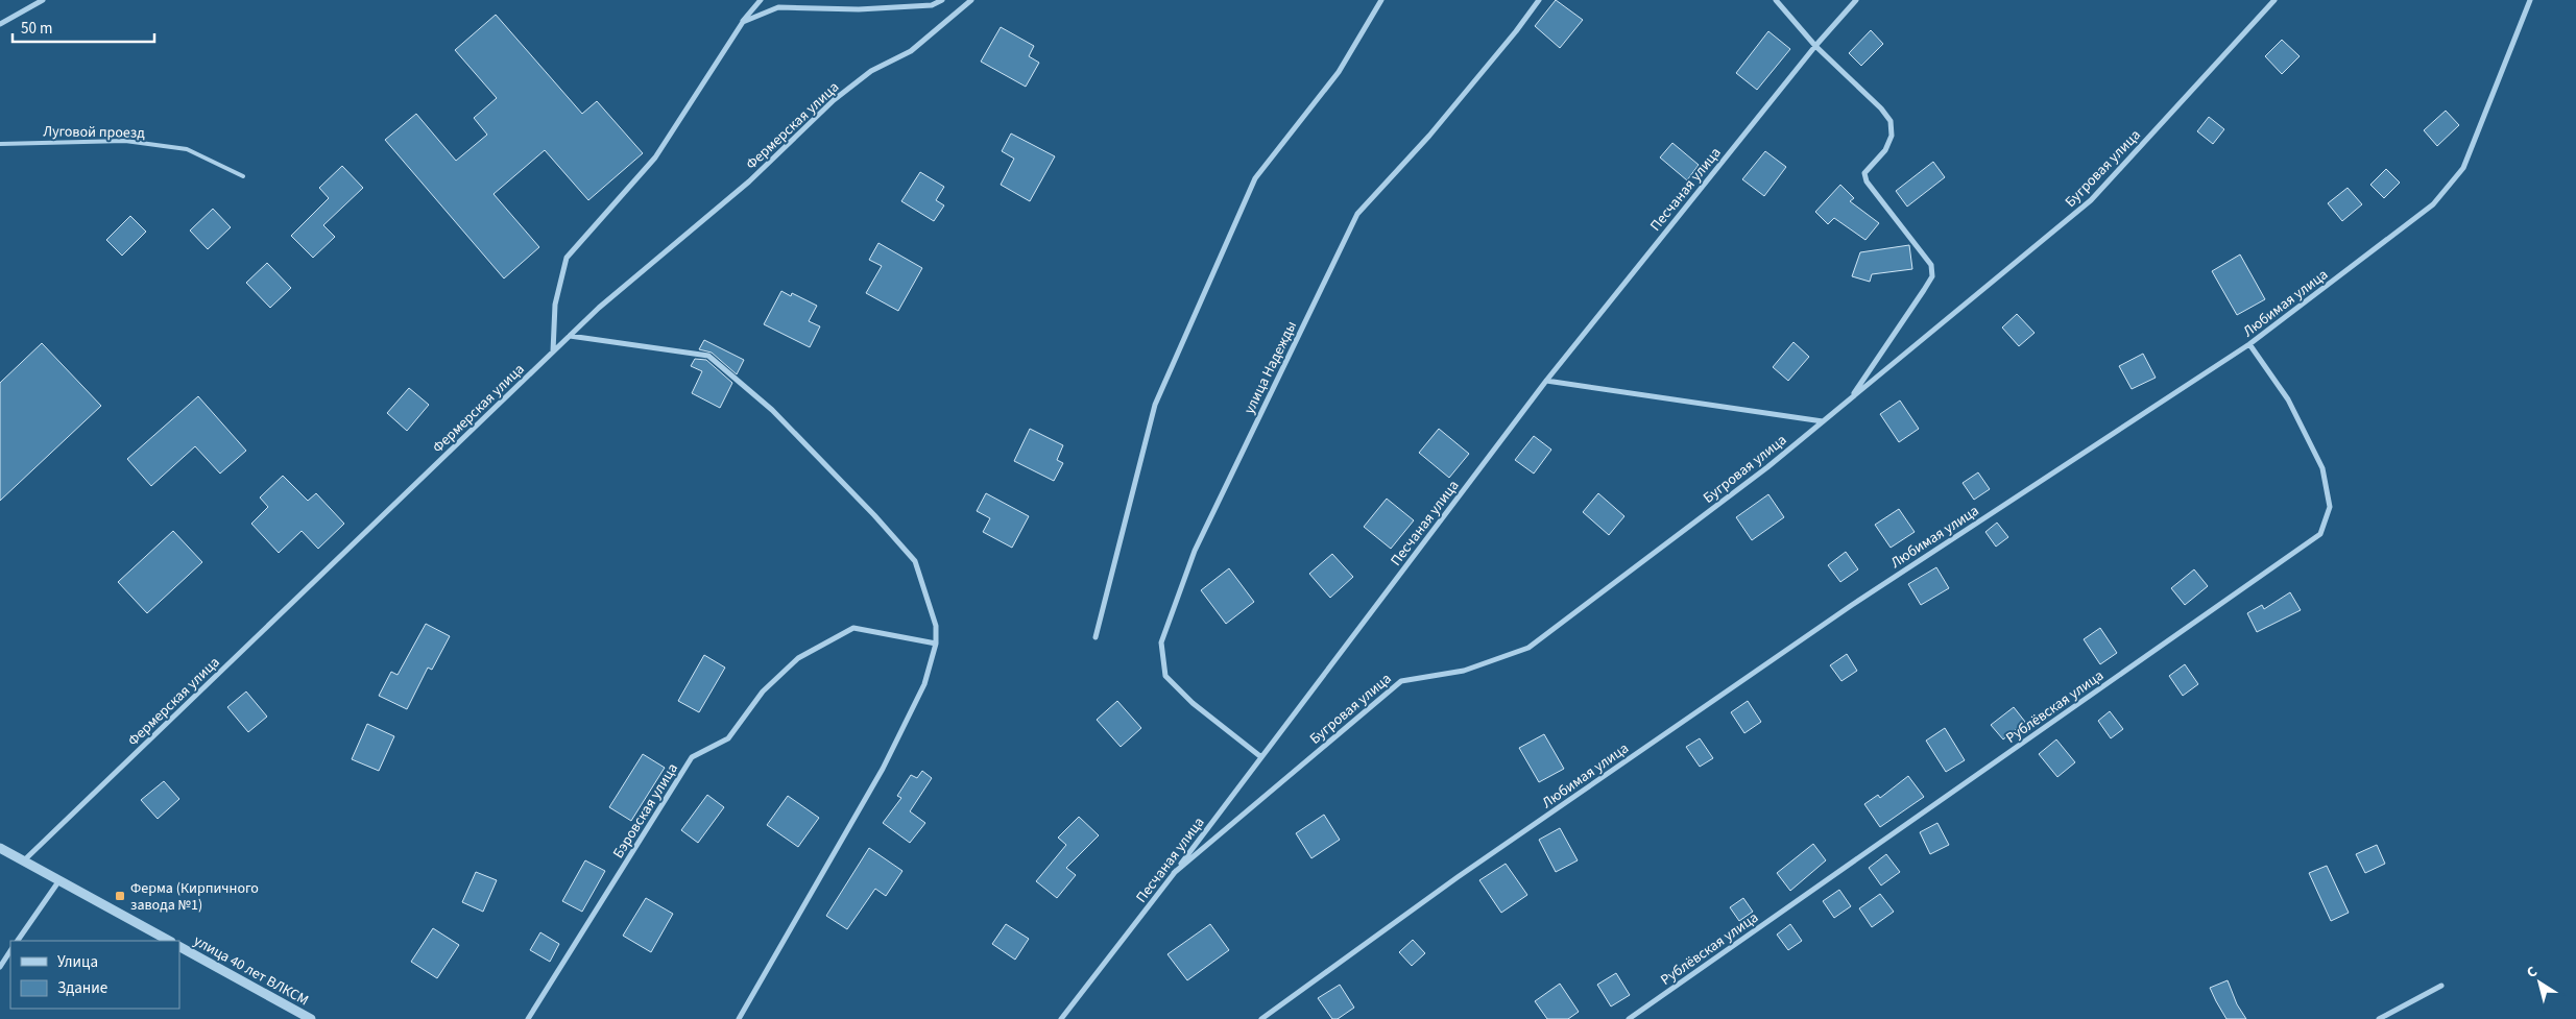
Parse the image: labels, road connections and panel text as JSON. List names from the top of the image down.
{
  "streets": {
    "street": [
      "Фермерская улица",
      "Бугровая улица",
      "Песчаная улица",
      "Любимая улица",
      "улица Надежды",
      "Рублёвская улица",
      "Бэровская улица",
      "улица 40 лет ВЛКСМ"
    ],
    "lane": ["Луговой проезд"]
  },
  "crossings": [
    ["Фермерская улица", "улица 40 лет ВЛКСМ"],
    ["Бугровая улица", "Песчаная улица"],
    ["Песчаная улица", "улица Надежды"],
    ["Любимая улица", "Рублёвская улица"]
  ],
  "places": {
    "transit": ["Ферма (Кирпичного завода №1)"]
  },
  "legend": ["Улица", "Здание"],
  "scale_bar": "50 m",
  "north": "top left"
}
